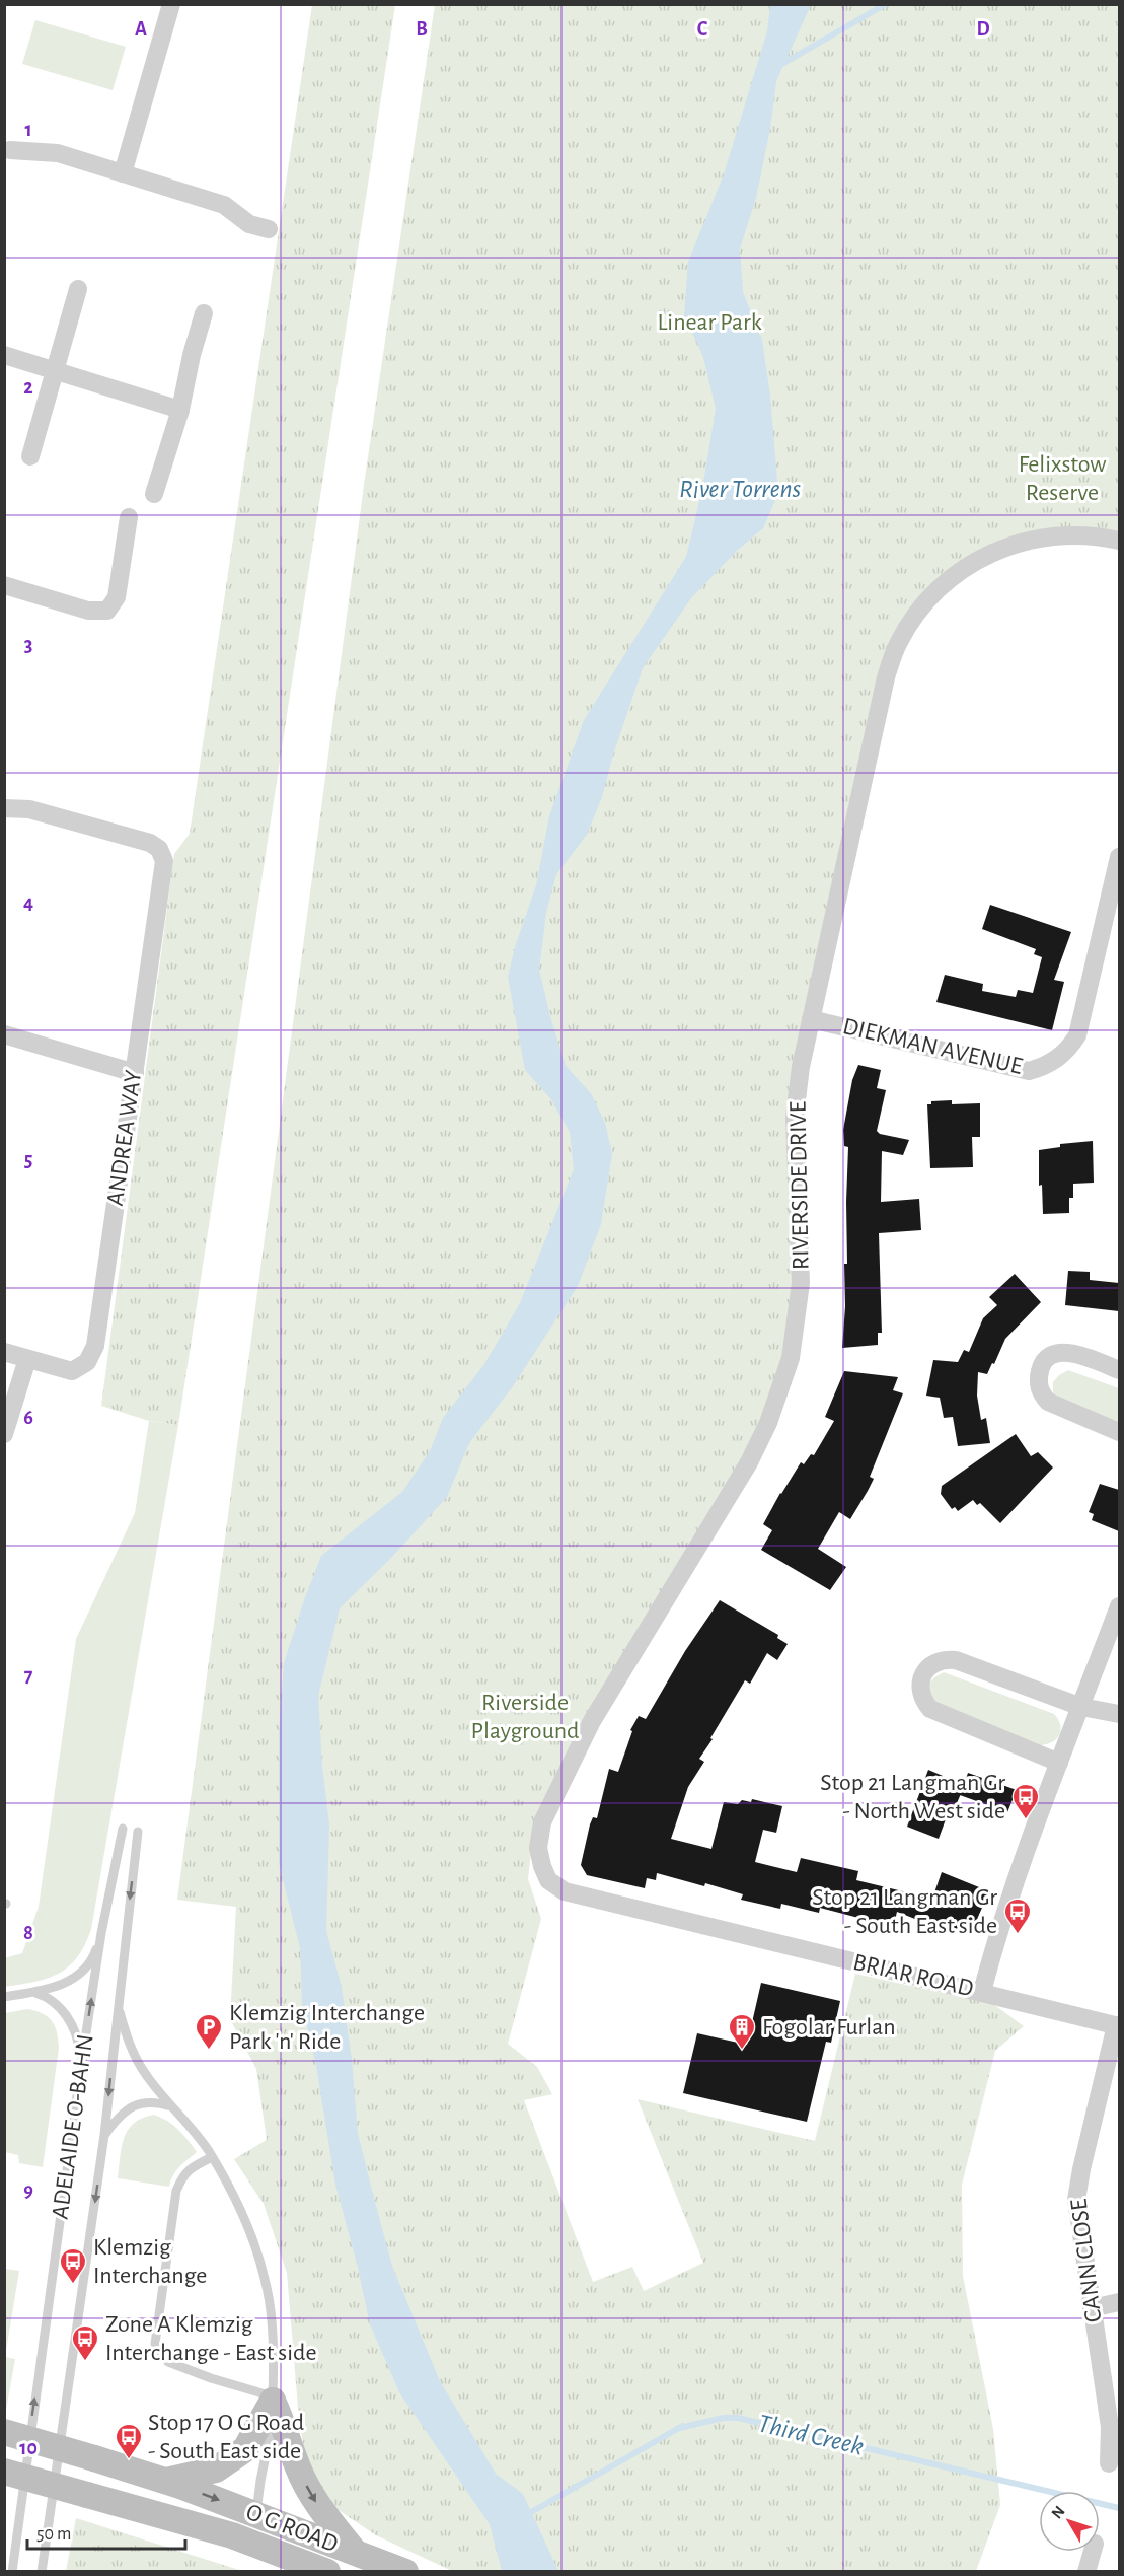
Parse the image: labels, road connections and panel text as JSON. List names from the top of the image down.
{
  "streets": {
    "main road": ["O G ROAD"],
    "street": [
      "DIEKMAN AVENUE",
      "ANDREA WAY",
      "RIVERSIDE DRIVE",
      "BRIAR ROAD",
      "CANN CLOSE"
    ],
    "lane": ["ADELAIDE O-BAHN"]
  },
  "crossings": [
    ["DIEKMAN AVENUE", "RIVERSIDE DRIVE"],
    ["RIVERSIDE DRIVE", "BRIAR ROAD"],
    ["BRIAR ROAD", "CANN CLOSE"]
  ],
  "water": ["River Torrens", "Third Creek"],
  "parks": ["Linear Park", "Felixstow Reserve", "Riverside Playground"],
  "places": {
    "bus stop": [
      "Stop 21 Langman Gr - North West side",
      "Stop 21 Langman Gr - South East side",
      "Klemzig Interchange",
      "Zone A Klemzig Interchange - East side",
      "Stop 17 O G Road - South East side"
    ],
    "parking": ["Klemzig Interchange Park 'n' Ride"],
    "building": ["Fogolar Furlan"]
  },
  "scale_bar": "50 m",
  "north": "top left",
  "grid": {
    "columns": [
      "A",
      "B",
      "C",
      "D"
    ],
    "rows": [
      "1",
      "2",
      "3",
      "4",
      "5",
      "6",
      "7",
      "8",
      "9",
      "10"
    ]
  }
}
